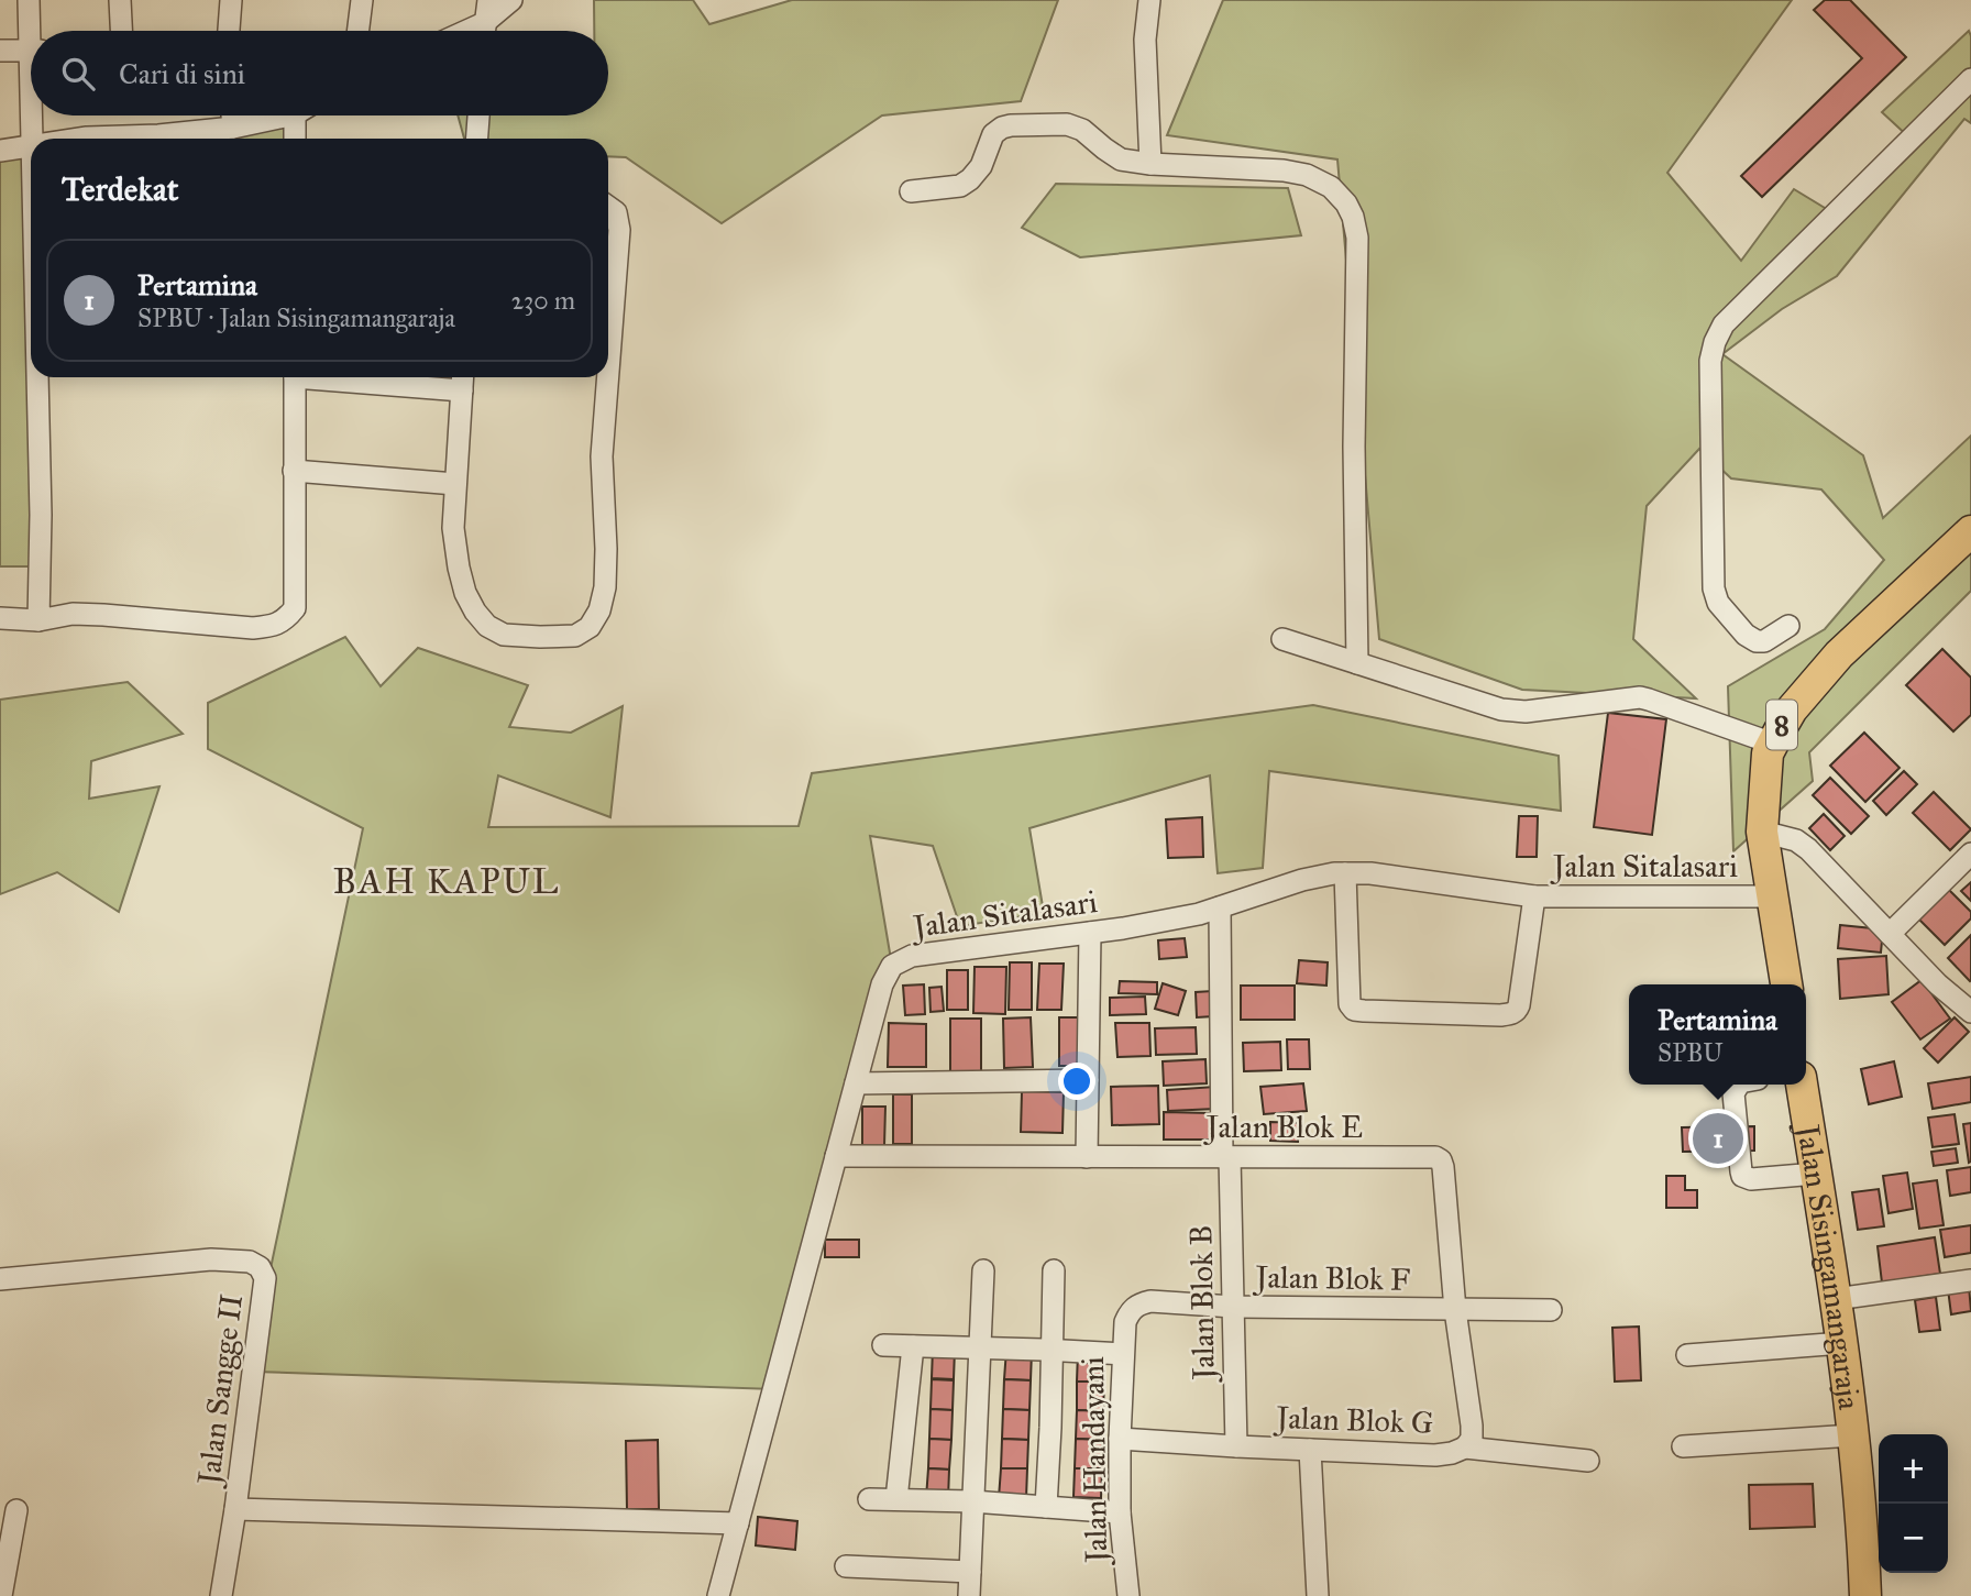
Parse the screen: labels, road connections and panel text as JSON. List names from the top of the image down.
{
  "streets": {
    "highway": ["8", "Jalan Sisingamangaraja"],
    "street": [
      "Jalan Sitalasari",
      "Jalan Blok E",
      "Jalan Blok F",
      "Jalan Blok B",
      "Jalan Sangge II",
      "Jalan Blok G",
      "Jalan Handayani"
    ]
  },
  "crossings": [
    ["8", "Jalan Sitalasari"],
    ["Jalan Sitalasari", "Jalan Blok E"],
    ["Jalan Sitalasari", "Jalan Blok B"],
    ["Jalan Blok E", "Jalan Blok F"],
    ["Jalan Blok E", "Jalan Blok B"],
    ["Jalan Blok E", "Jalan Blok G"],
    ["Jalan Blok F", "Jalan Blok B"],
    ["Jalan Blok F", "Jalan Handayani"],
    ["Jalan Blok B", "Jalan Blok G"],
    ["Jalan Blok G", "Jalan Handayani"]
  ],
  "districts": ["BAH KAPUL"],
  "page": {
    "search": "Cari di sini",
    "heading": "Terdekat",
    "list": [
      {
        "mark": "1",
        "name": "Pertamina",
        "note": "SPBU · Jalan Sisingamangaraja",
        "value": "230 m"
      }
    ],
    "popup": ["Pertamina", "SPBU"],
    "pins": "1",
    "map_buttons": ["+", "−"]
  }
}
